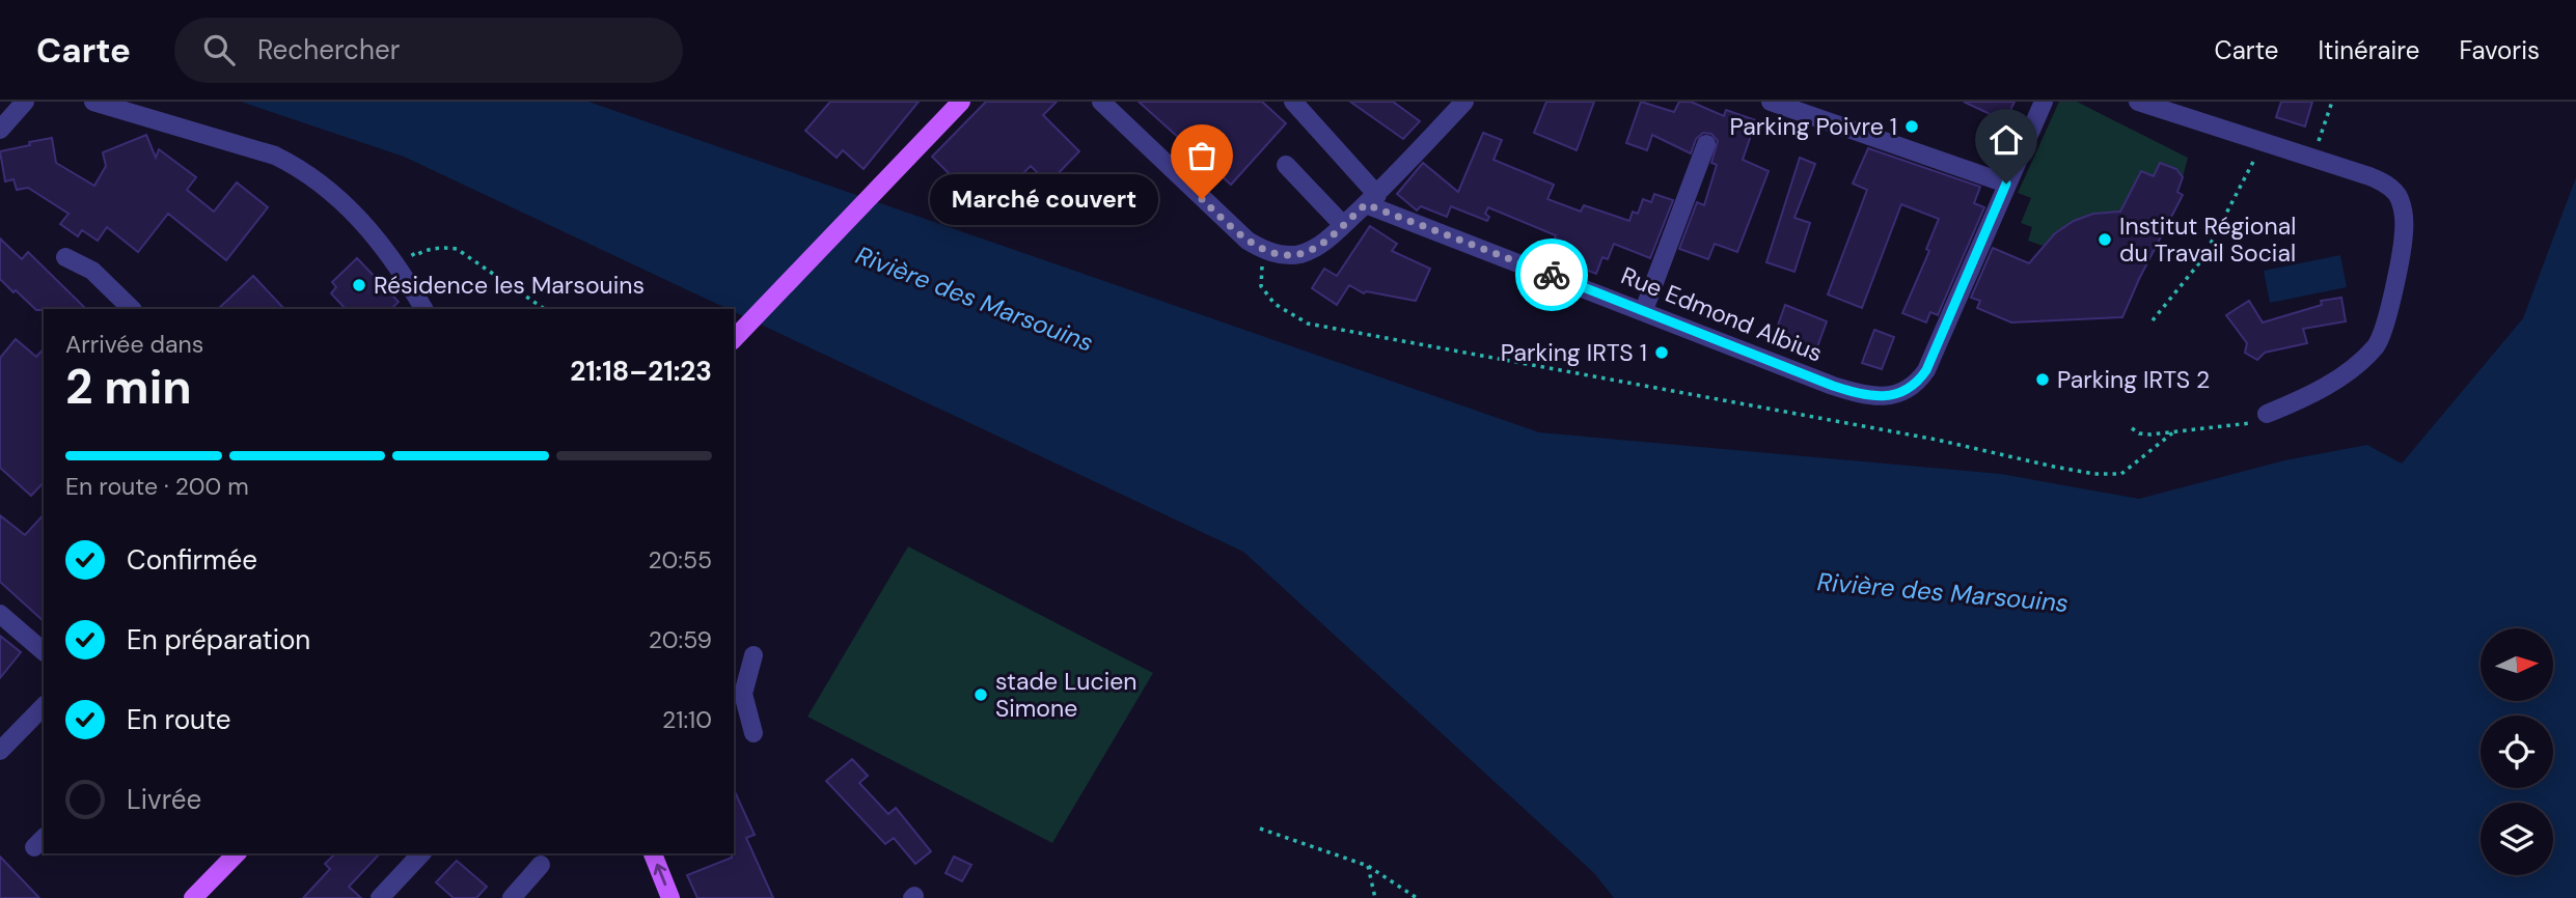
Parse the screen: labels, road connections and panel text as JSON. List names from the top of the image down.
{
  "streets": {
    "street": ["Rue Edmond Albius"]
  },
  "water": ["Rivière des Marsouins"],
  "places": [
    "Parking Poivre 1",
    "Marché couvert",
    "Institut Régional du Travail Social",
    "Résidence les Marsouins",
    "Parking IRTS 1",
    "Parking IRTS 2",
    "stade Lucien Simone"
  ],
  "north": "right",
  "page": {
    "header": "Carte",
    "search": "Rechercher",
    "nav": ["Carte", "Itinéraire", "Favoris"],
    "bubble": "Marché couvert",
    "heading": ["2 min", "Arrivée dans", "21:18–21:23"],
    "bar": "En route · 200 m",
    "list": [
      ["Confirmée", "20:55"],
      ["En préparation", "20:59"],
      ["En route", "21:10"],
      "Livrée"
    ]
  }
}
